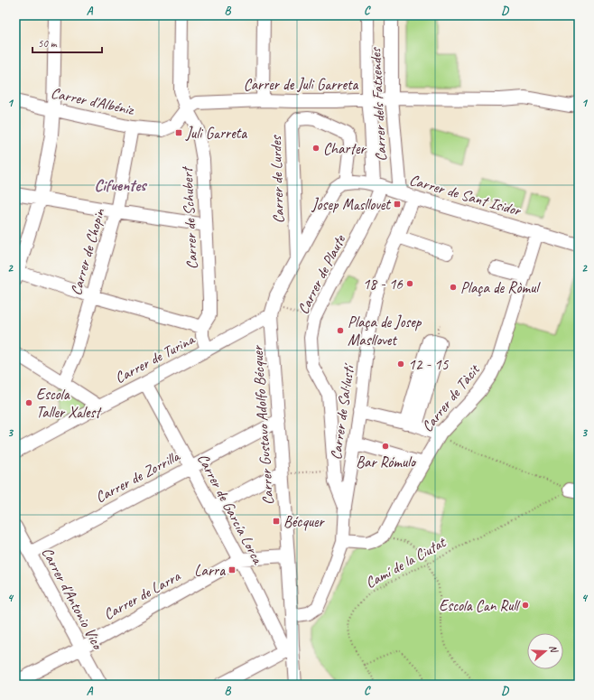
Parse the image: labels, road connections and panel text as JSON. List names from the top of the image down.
{
  "streets": {
    "street": [
      "Carrer de Juli Garreta",
      "Carrer d'Albéniz",
      "Carrer dels Fatxendes",
      "Carrer de Lurdes",
      "Carrer de Sant Isidor",
      "Carrer de Schubert",
      "Carrer de Chopin",
      "Carrer de Plaute",
      "Carrer de Turina",
      "Carrer de Tàcit",
      "Carrer de Sal·lustí",
      "Carrer Gustavo Adolfo Bécquer",
      "Carrer de Zorrilla",
      "Carrer de García Lorca",
      "Carrer de Larra",
      "Carrer d'Antonio Vico"
    ],
    "path": ["Camí de la Ciutat"]
  },
  "crossings": [
    ["Carrer de Juli Garreta", "Carrer d'Albéniz"],
    ["Carrer de Juli Garreta", "Carrer dels Fatxendes"],
    ["Carrer de Juli Garreta", "Carrer de Schubert"],
    ["Carrer d'Albéniz", "Carrer de Schubert"],
    ["Carrer d'Albéniz", "Carrer de Chopin"],
    ["Carrer dels Fatxendes", "Carrer de Sant Isidor"],
    ["Carrer dels Fatxendes", "Carrer de Plaute"],
    ["Carrer de Lurdes", "Carrer de Sant Isidor"],
    ["Carrer de Lurdes", "Carrer Gustavo Adolfo Bécquer"],
    ["Carrer de Sant Isidor", "Carrer de Plaute"],
    ["Carrer de Sant Isidor", "Carrer de Tàcit"],
    ["Carrer de Sant Isidor", "Carrer de Sal·lustí"],
    ["Carrer de Sant Isidor", "Carrer Gustavo Adolfo Bécquer"],
    ["Carrer de Plaute", "Carrer de Sal·lustí"],
    ["Carrer de Turina", "Carrer Gustavo Adolfo Bécquer"],
    ["Carrer de Turina", "Carrer de García Lorca"],
    ["Carrer de Sal·lustí", "Carrer Gustavo Adolfo Bécquer"],
    ["Carrer Gustavo Adolfo Bécquer", "Carrer de Zorrilla"],
    ["Carrer Gustavo Adolfo Bécquer", "Carrer de García Lorca"],
    ["Carrer Gustavo Adolfo Bécquer", "Carrer de Larra"],
    ["Carrer de Zorrilla", "Carrer de García Lorca"],
    ["Carrer de Zorrilla", "Carrer d'Antonio Vico"],
    ["Carrer de García Lorca", "Carrer de Larra"],
    ["Carrer de Larra", "Carrer d'Antonio Vico"]
  ],
  "districts": ["Cifuentes"],
  "places": {
    "transit": [
      "Juli Garreta",
      "Josep Masllovet",
      "Bécquer",
      "Larra"
    ],
    "other": [
      "Charter",
      "18 - 16",
      "Plaça de Ròmul",
      "Plaça de Josep Masllovet",
      "12 - 15",
      "Escola Taller Xalest",
      "Bar Rómulo",
      "Escola Can Rull"
    ]
  },
  "scale_bar": "50 m",
  "north": "right",
  "grid": {
    "columns": [
      "A",
      "B",
      "C",
      "D"
    ],
    "rows": [
      "1",
      "2",
      "3",
      "4"
    ]
  }
}
